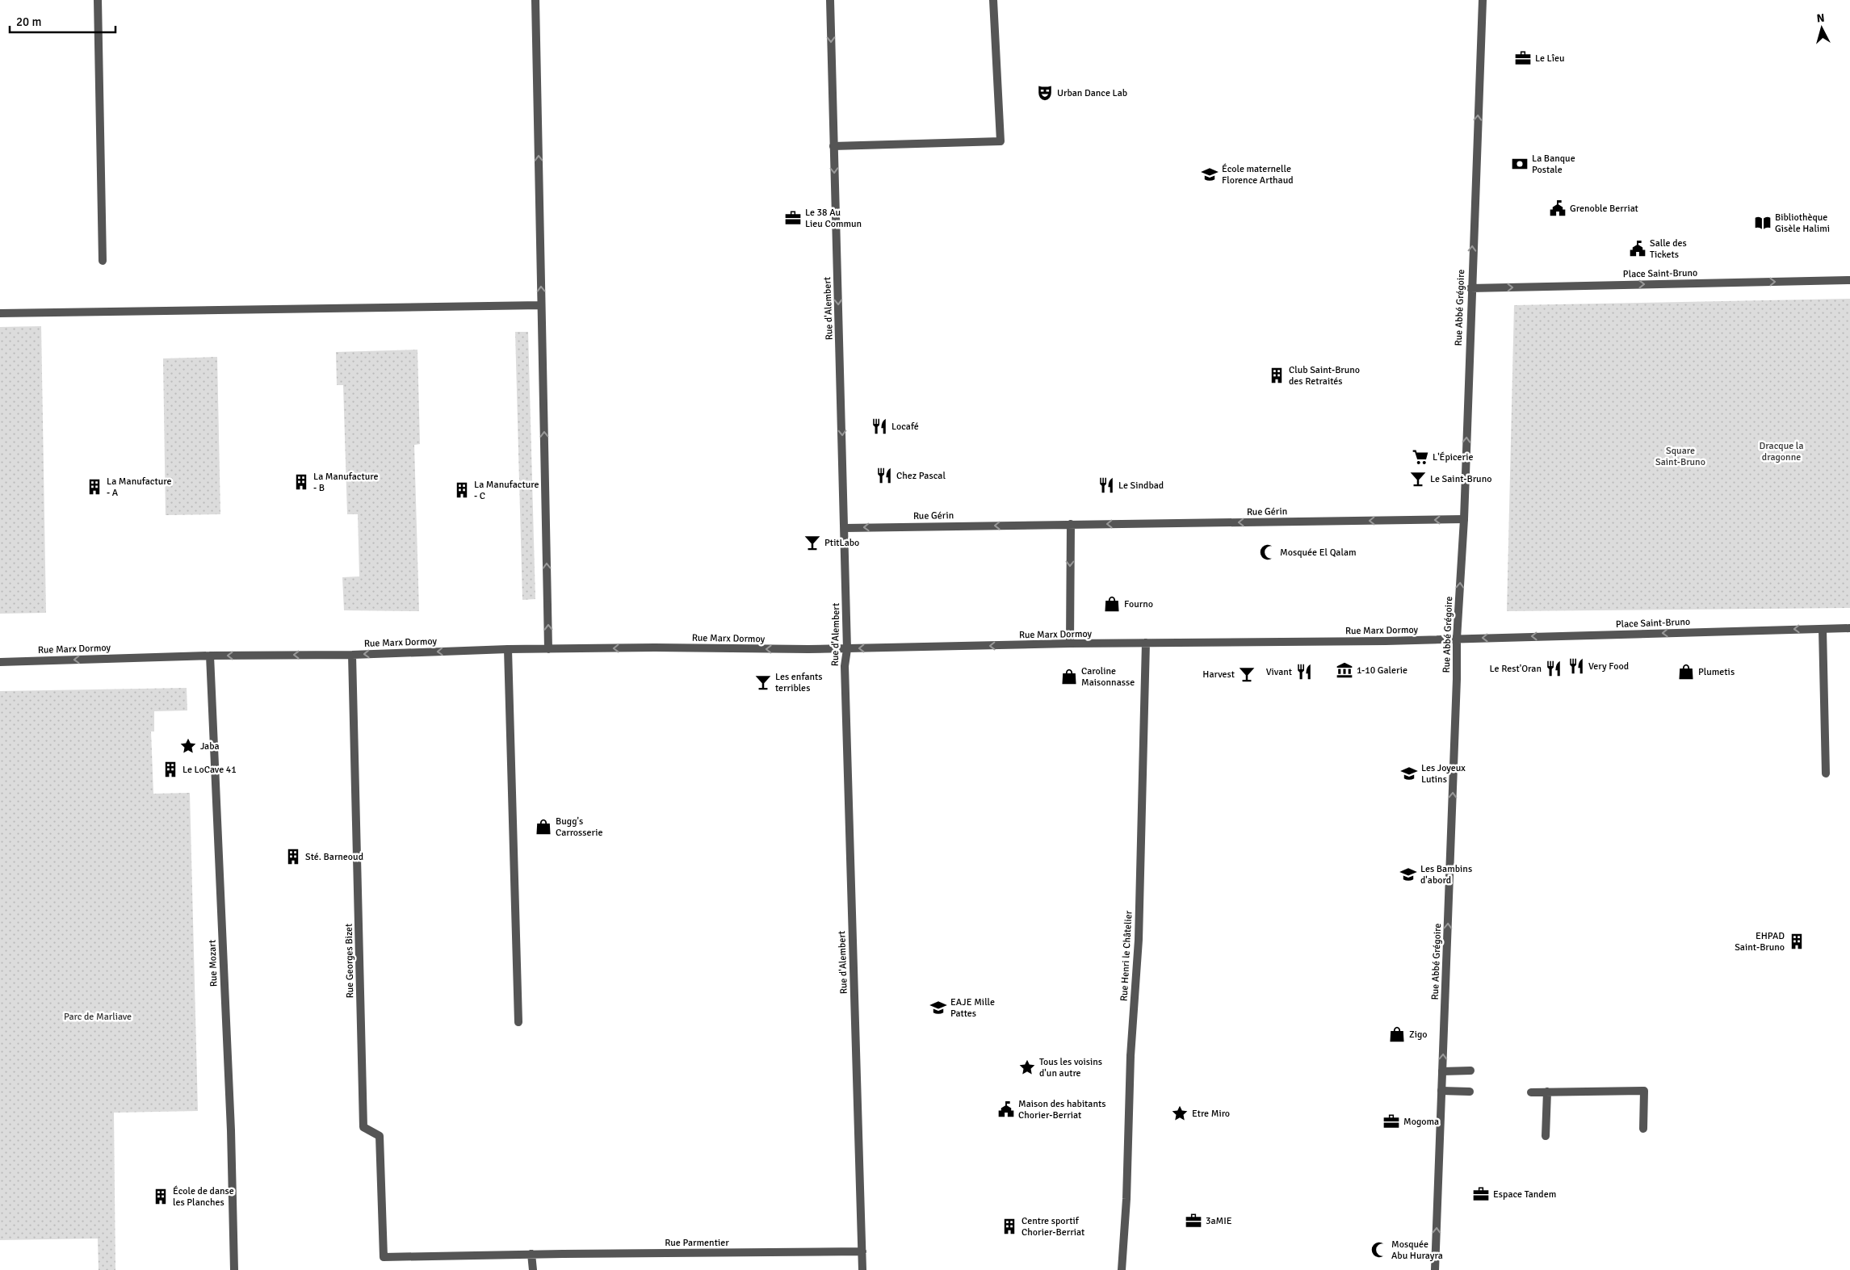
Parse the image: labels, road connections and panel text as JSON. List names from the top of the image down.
{
  "streets": {
    "street": [
      "Place Saint-Bruno",
      "Rue Abbé Grégoire",
      "Rue d'Alembert",
      "Rue Gérin",
      "Rue Marx Dormoy",
      "Rue Henri le Châtelier",
      "Rue Georges Bizet",
      "Rue Mozart",
      "Rue Parmentier"
    ]
  },
  "crossings": [
    ["Place Saint-Bruno", "Rue Abbé Grégoire"],
    ["Place Saint-Bruno", "Rue Marx Dormoy"],
    ["Rue Abbé Grégoire", "Rue Gérin"],
    ["Rue Abbé Grégoire", "Rue Marx Dormoy"],
    ["Rue d'Alembert", "Rue Gérin"],
    ["Rue d'Alembert", "Rue Marx Dormoy"],
    ["Rue d'Alembert", "Rue Parmentier"],
    ["Rue Marx Dormoy", "Rue Henri le Châtelier"],
    ["Rue Marx Dormoy", "Rue Georges Bizet"],
    ["Rue Marx Dormoy", "Rue Mozart"],
    ["Rue Georges Bizet", "Rue Parmentier"]
  ],
  "one_way": [
    "Rue Abbé Grégoire",
    "Rue d'Alembert",
    "Rue Gérin",
    "Rue Marx Dormoy"
  ],
  "parks": ["Dracque la dragonne", "Square Saint-Bruno", "Parc de Marliave"],
  "places": {
    "office": [
      "Le Lîeu",
      "Le 38 Au Lieu Commun",
      "Mogoma",
      "Espace Tandem",
      "3aMIE"
    ],
    "theatre": ["Urban Dance Lab"],
    "bank": ["La Banque Postale"],
    "school or university": [
      "École maternelle Florence Arthaud",
      "Les Joyeux Lutins",
      "Les Bambins d'abord",
      "EAJE Mille Pattes"
    ],
    "public building": ["Grenoble Berriat", "Salle des Tickets", "Maison des habitants Chorier-Berriat"],
    "library": ["Bibliothèque Gisèle Halimi"],
    "building": [
      "Club Saint-Bruno des Retraités",
      "La Manufacture - B",
      "La Manufacture - A",
      "La Manufacture - C",
      "Le LoCave 41",
      "Sté. Barneoud",
      "EHPAD Saint-Bruno",
      "École de danse les Planches",
      "Centre sportif Chorier-Berriat"
    ],
    "restaurant": [
      "Locafé",
      "Chez Pascal",
      "Le Sindbad",
      "Very Food",
      "Le Rest'Oran",
      "Vivant"
    ],
    "supermarket": ["L'Épicerie"],
    "bar": [
      "Le Saint-Bruno",
      "PtitLabo",
      "Harvest",
      "Les enfants terribles"
    ],
    "mosque": ["Mosquée El Qalam", "Mosquée Abu Hurayra"],
    "shop": [
      "Fourno",
      "Plumetis",
      "Caroline Maisonnasse",
      "Bugg's Carrosserie",
      "Zigo"
    ],
    "museum": ["1-10 Galerie"],
    "place": ["Jaba", "Tous les voisins d'un autre", "Etre Miro"]
  },
  "scale_bar": "20 m",
  "north": "top"
}
